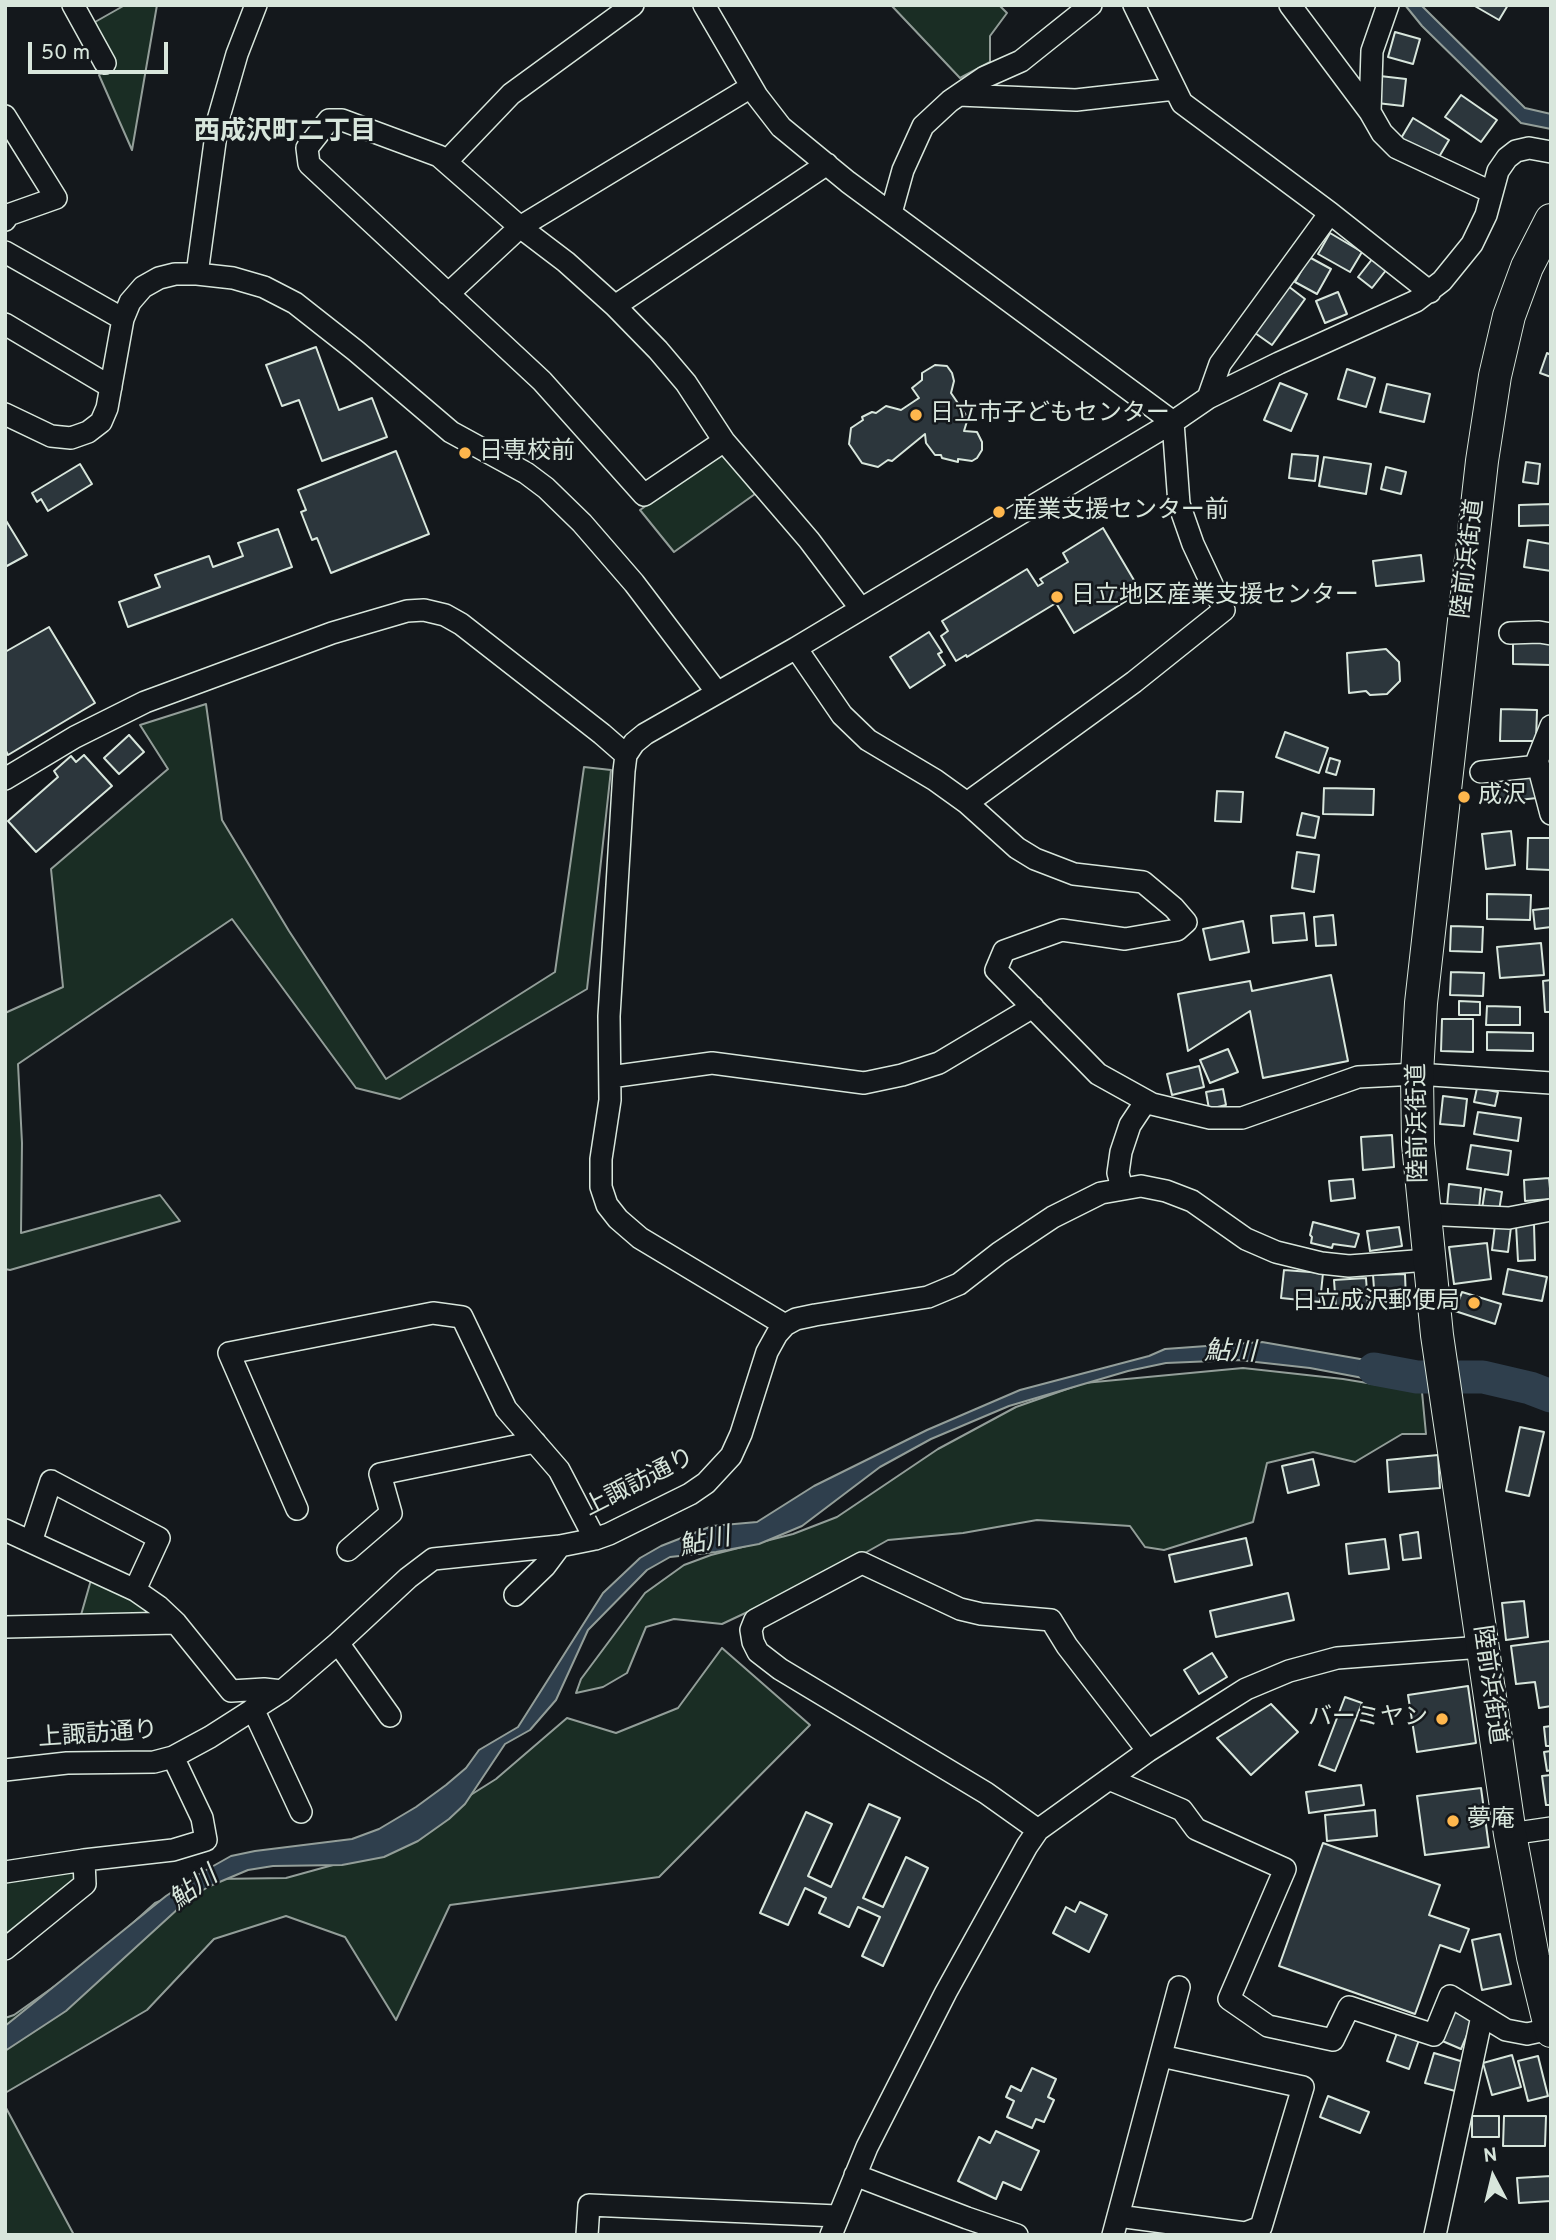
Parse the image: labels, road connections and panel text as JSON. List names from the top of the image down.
{
  "streets": {
    "highway": ["陸前浜街道"],
    "street": ["上諏訪通り"]
  },
  "districts": ["西成沢町二丁目"],
  "water": ["鮎川"],
  "places": [
    "日立市子どもセンター",
    "日専校前",
    "産業支援センター前",
    "日立地区産業支援センター",
    "成沢",
    "日立成沢郵便局",
    "バーミヤン",
    "夢庵"
  ],
  "scale_bar": "50 m",
  "north": "top"
}
